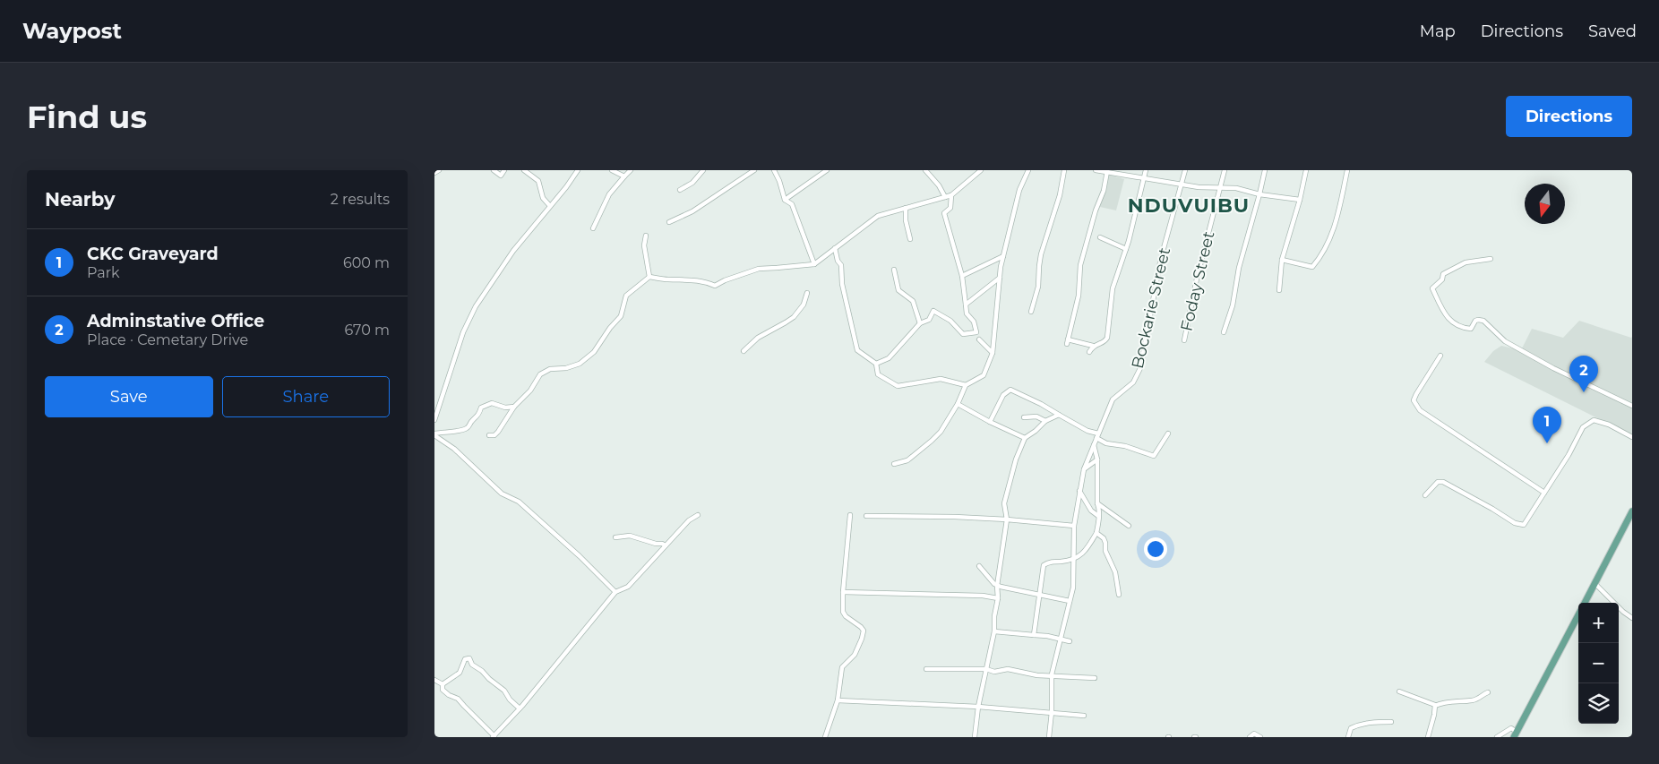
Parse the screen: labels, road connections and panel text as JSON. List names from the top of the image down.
{
  "streets": {
    "street": ["Foday Street", "Bockarie Street"]
  },
  "districts": ["NDUVUIBU"],
  "north": "bottom",
  "page": {
    "header": "Waypost",
    "nav": ["Map", "Directions", "Saved"],
    "buttons": [
      "Directions",
      ["Save", "Share"]
    ],
    "title": "Find us",
    "heading": ["Nearby", "2 results"],
    "list": [
      {
        "mark": "1",
        "name": "CKC Graveyard",
        "note": "Park",
        "value": "600 m"
      },
      {
        "mark": "2",
        "name": "Adminstative Office",
        "note": "Place · Cemetary Drive",
        "value": "670 m"
      }
    ],
    "pins": ["2", "1"],
    "map_buttons": ["+", "−"]
  }
}
